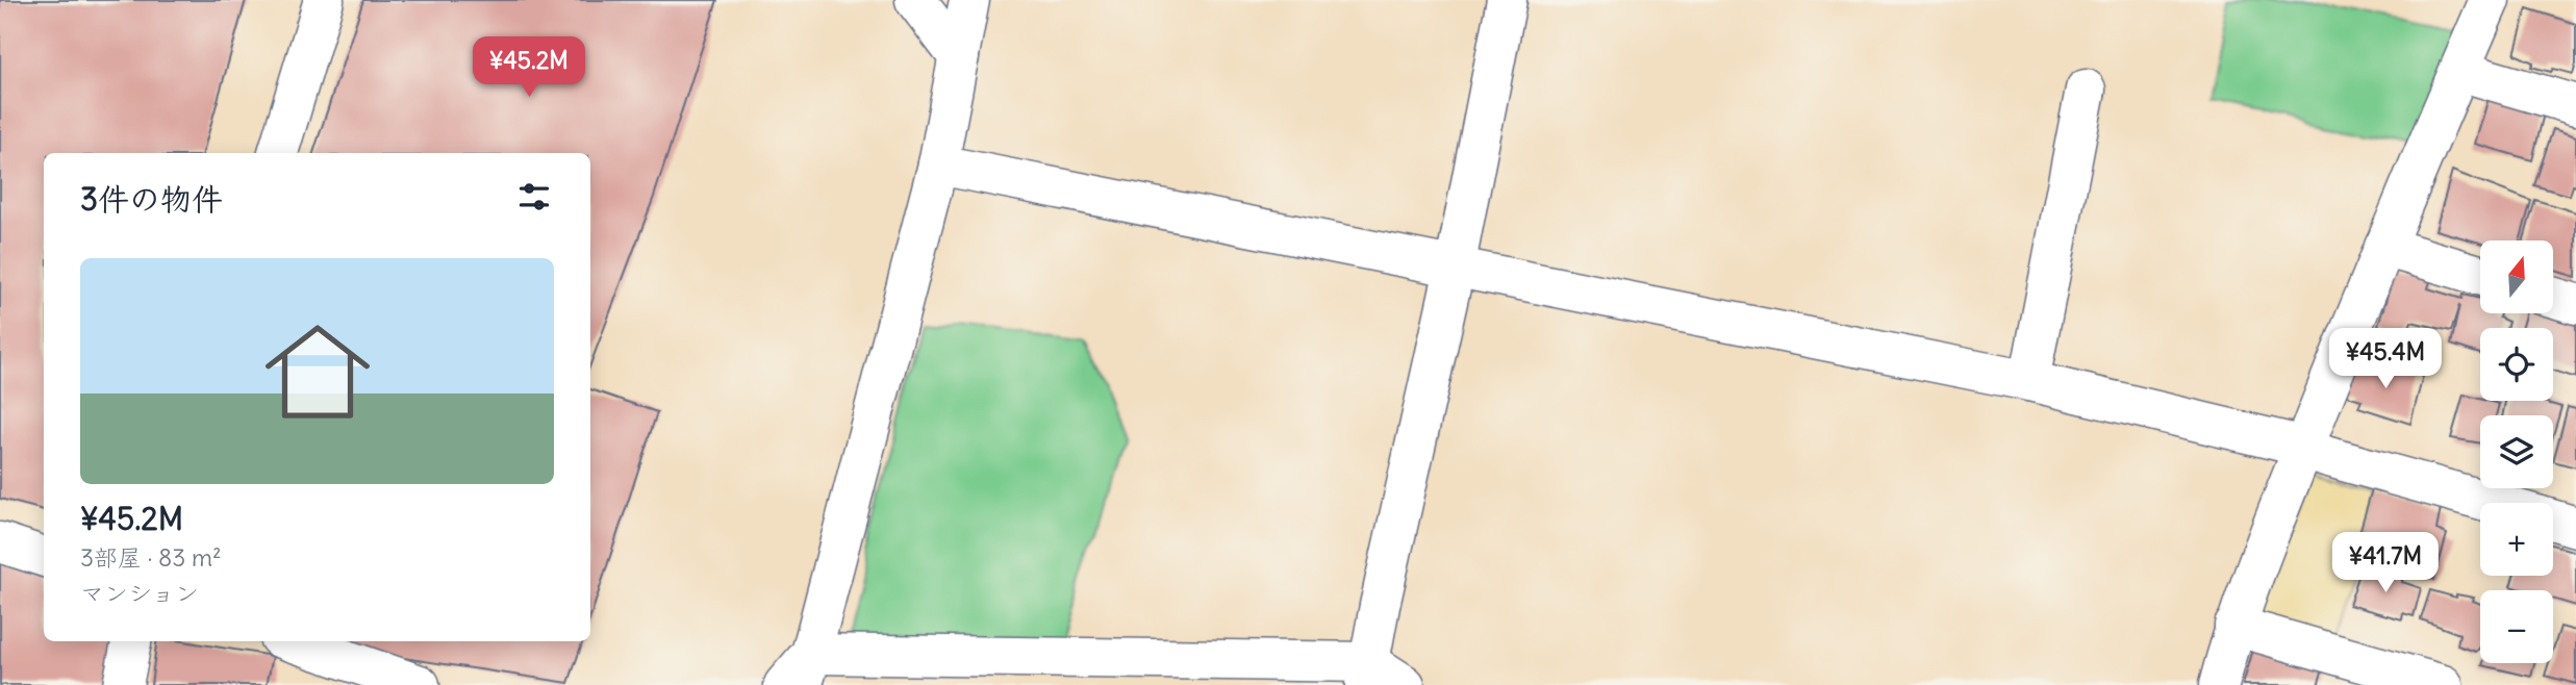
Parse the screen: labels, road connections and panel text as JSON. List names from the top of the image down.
{
  "north": "top",
  "page": {
    "price": ["¥45.2M", "¥45.4M", "¥41.7M"],
    "heading": "3件の物件",
    "map_buttons": ["+", "−"],
    "list": [
      {
        "name": "¥45.2M",
        "note": "3部屋 · 83 m² · マンション"
      }
    ]
  }
}
